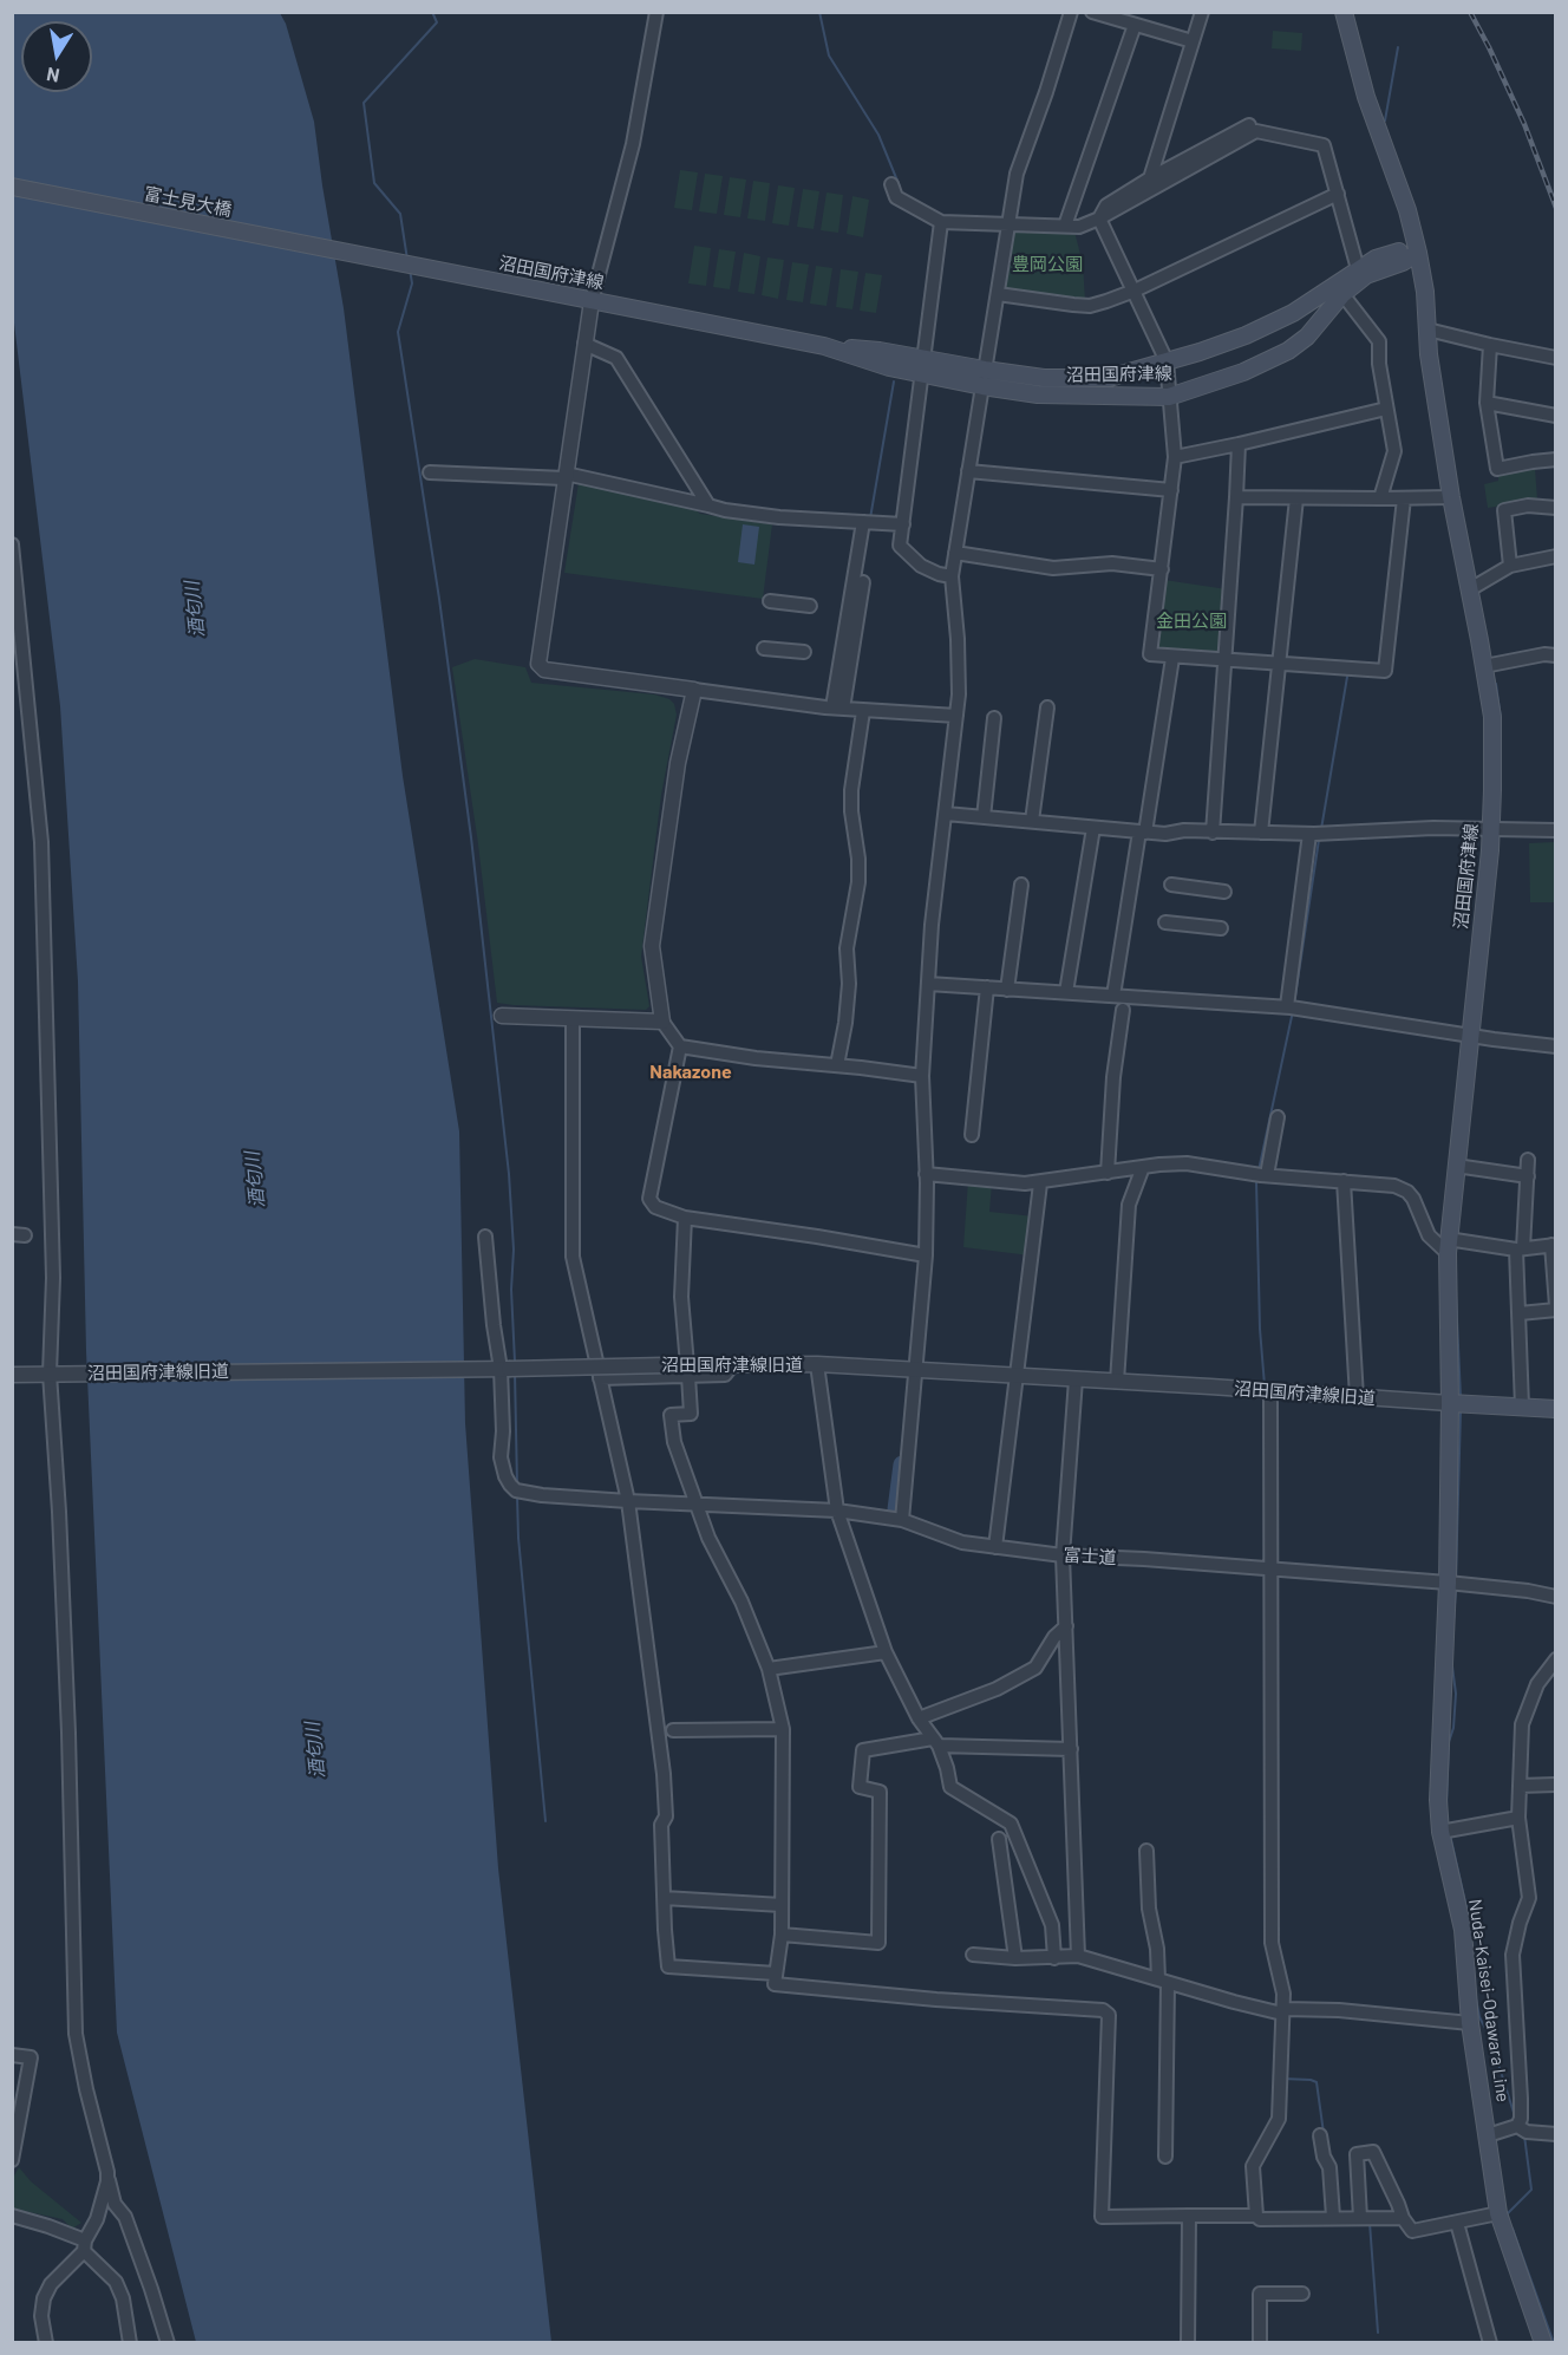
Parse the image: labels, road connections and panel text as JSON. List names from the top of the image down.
{
  "streets": {
    "main road": ["富士見大橋", "沼田国府津線", "Nuda-Kaisei-Odawara Line"],
    "street": ["沼田国府津線旧道", "富士道"]
  },
  "crossings": [
    ["富士見大橋", "沼田国府津線"],
    ["沼田国府津線", "沼田国府津線旧道"],
    ["沼田国府津線", "Nuda-Kaisei-Odawara Line"],
    ["沼田国府津線旧道", "富士道"],
    ["沼田国府津線旧道", "Nuda-Kaisei-Odawara Line"],
    ["富士道", "Nuda-Kaisei-Odawara Line"]
  ],
  "districts": ["Nakazone"],
  "water": ["酒匂川"],
  "parks": ["豊岡公園", "金田公園"],
  "north": "bottom"
}
